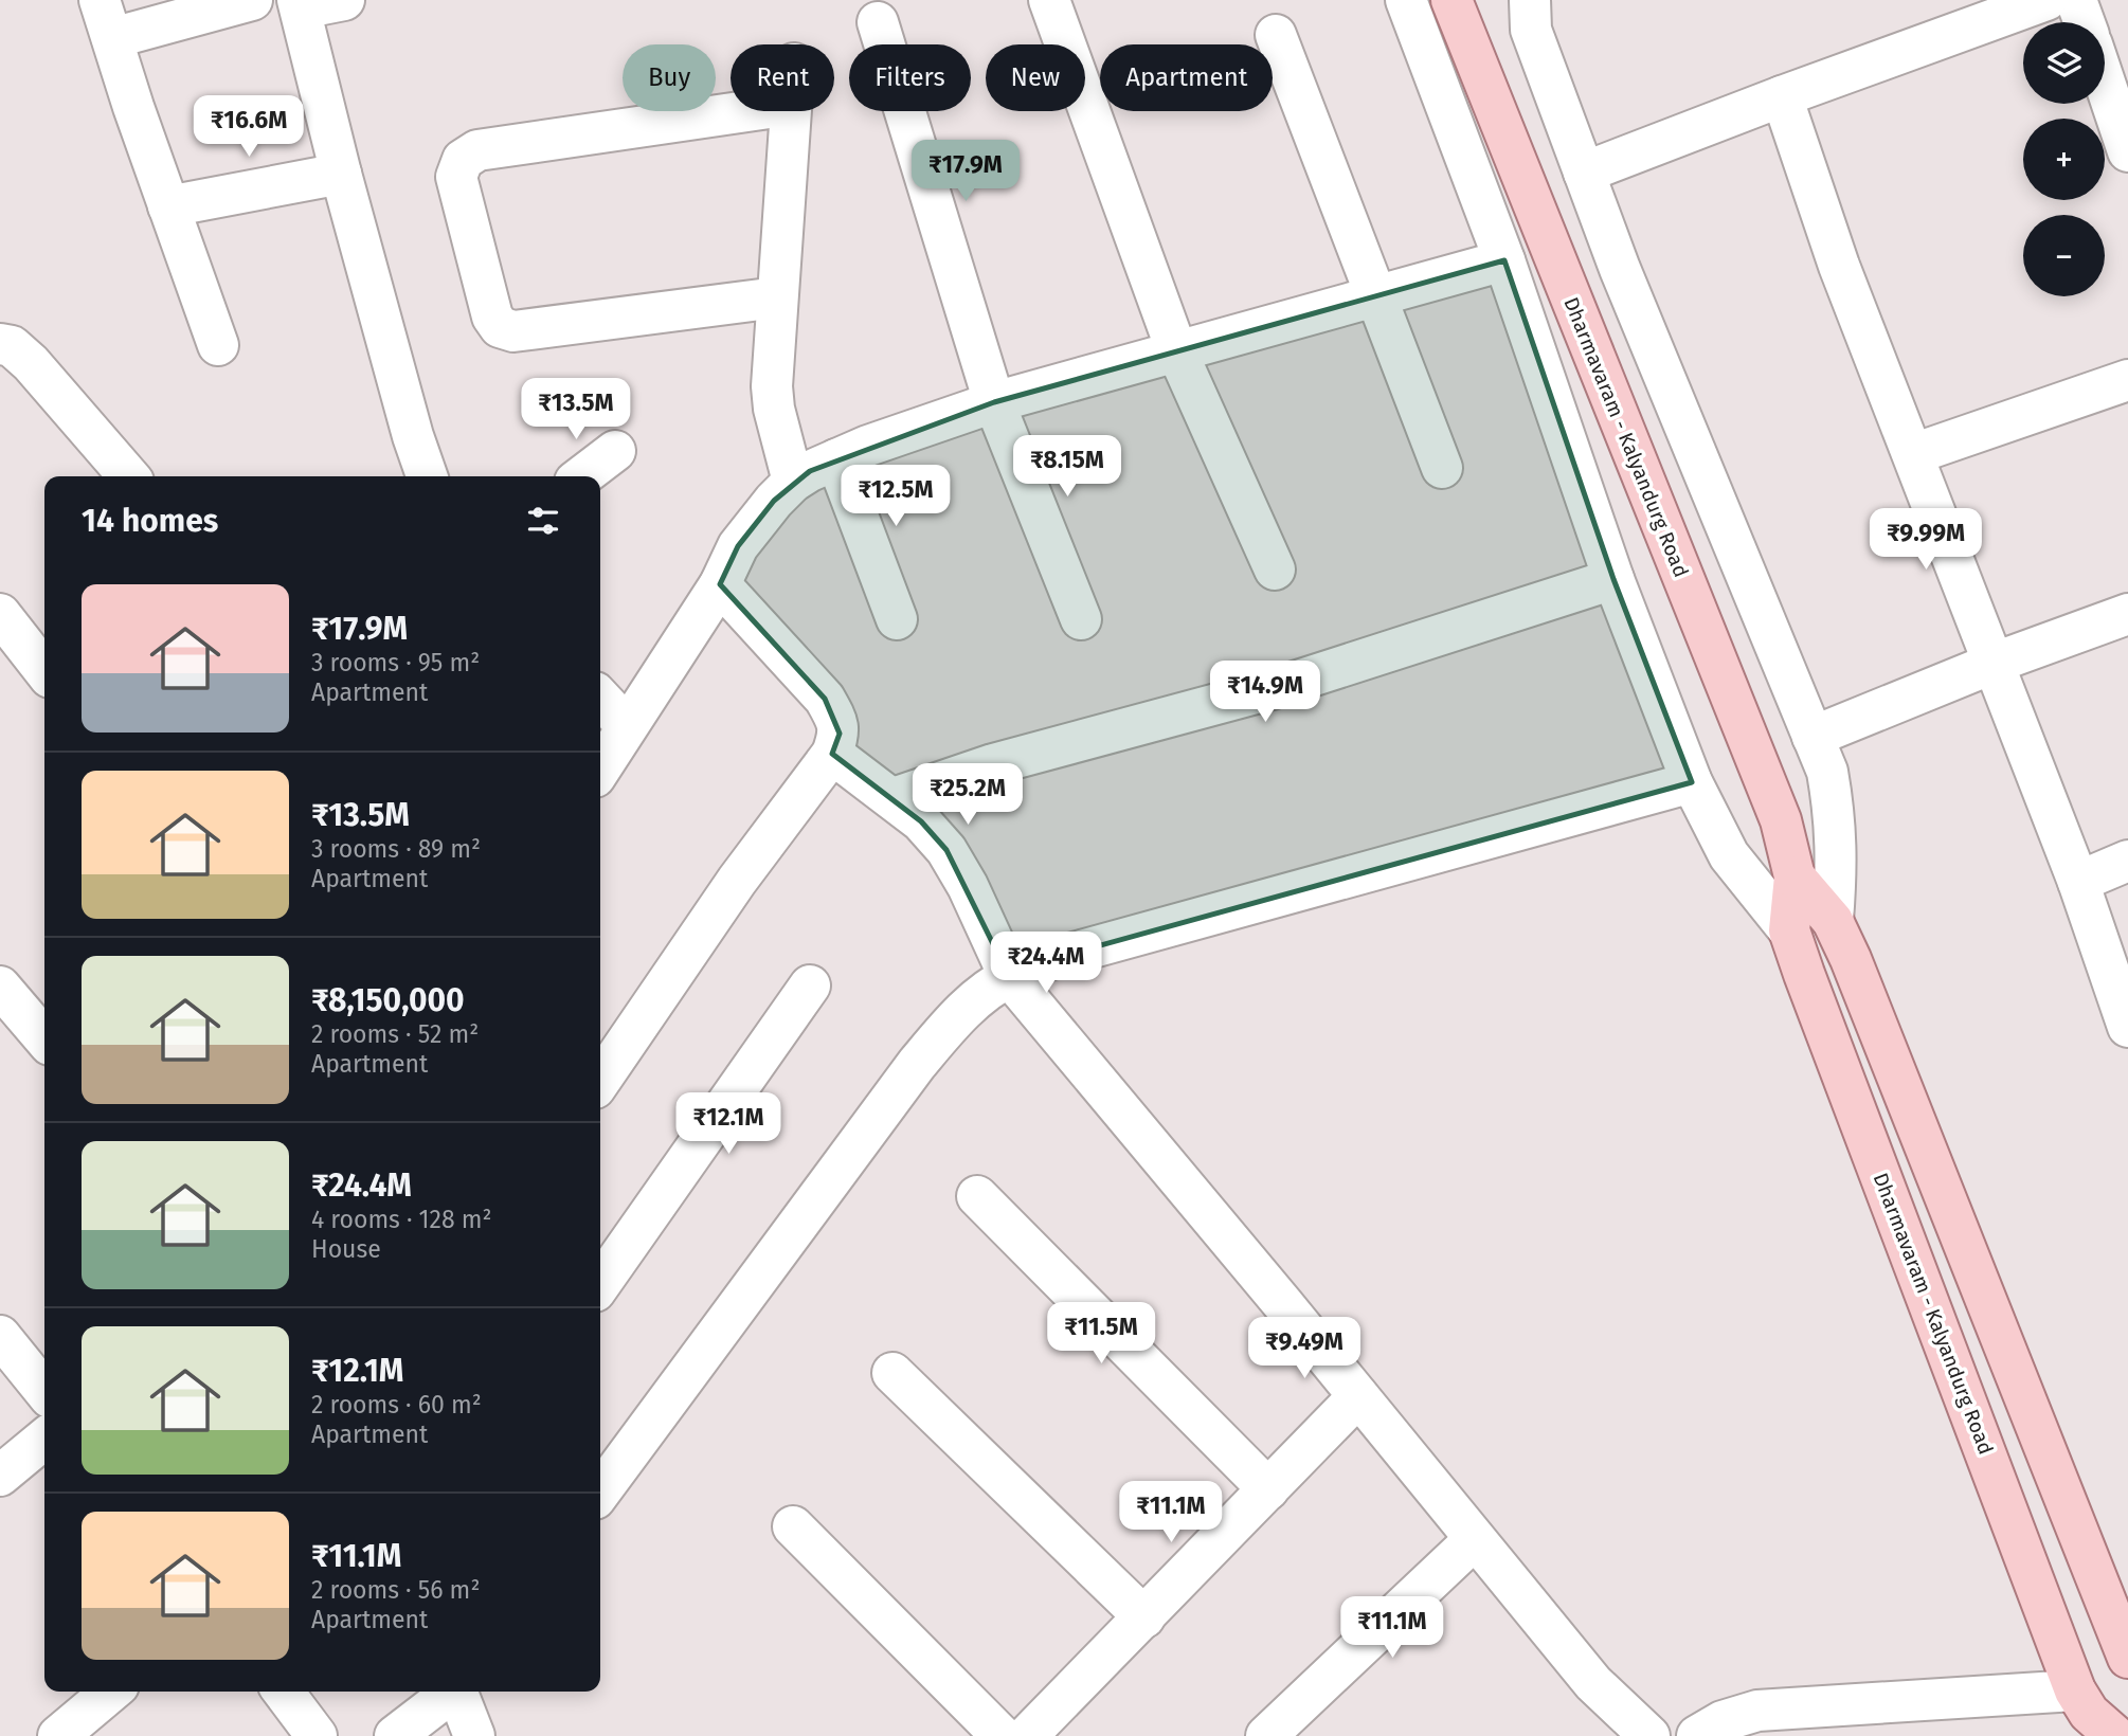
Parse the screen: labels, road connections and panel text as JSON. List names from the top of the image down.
{
  "streets": {
    "main road": ["Dharmavaram - Kalyandurg Road"]
  },
  "page": {
    "map_buttons": ["+", "−"],
    "chip": [
      "Buy",
      "Rent",
      "Filters",
      "New",
      "Apartment"
    ],
    "price": [
      "₹16.6M",
      "₹17.9M",
      "₹13.5M",
      "₹8.15M",
      "₹12.5M",
      "₹9.99M",
      "₹14.9M",
      "₹25.2M",
      "₹24.4M",
      "₹12.1M",
      "₹11.5M",
      "₹9.49M",
      "₹11.1M",
      "₹11.1M"
    ],
    "heading": "14 homes",
    "list": [
      {
        "name": "₹17.9M",
        "note": "3 rooms · 95 m² · Apartment"
      },
      {
        "name": "₹13.5M",
        "note": "3 rooms · 89 m² · Apartment"
      },
      {
        "name": "₹8,150,000",
        "note": "2 rooms · 52 m² · Apartment"
      },
      {
        "name": "₹24.4M",
        "note": "4 rooms · 128 m² · House"
      },
      {
        "name": "₹12.1M",
        "note": "2 rooms · 60 m² · Apartment"
      },
      {
        "name": "₹11.1M",
        "note": "2 rooms · 56 m² · Apartment"
      }
    ]
  }
}
